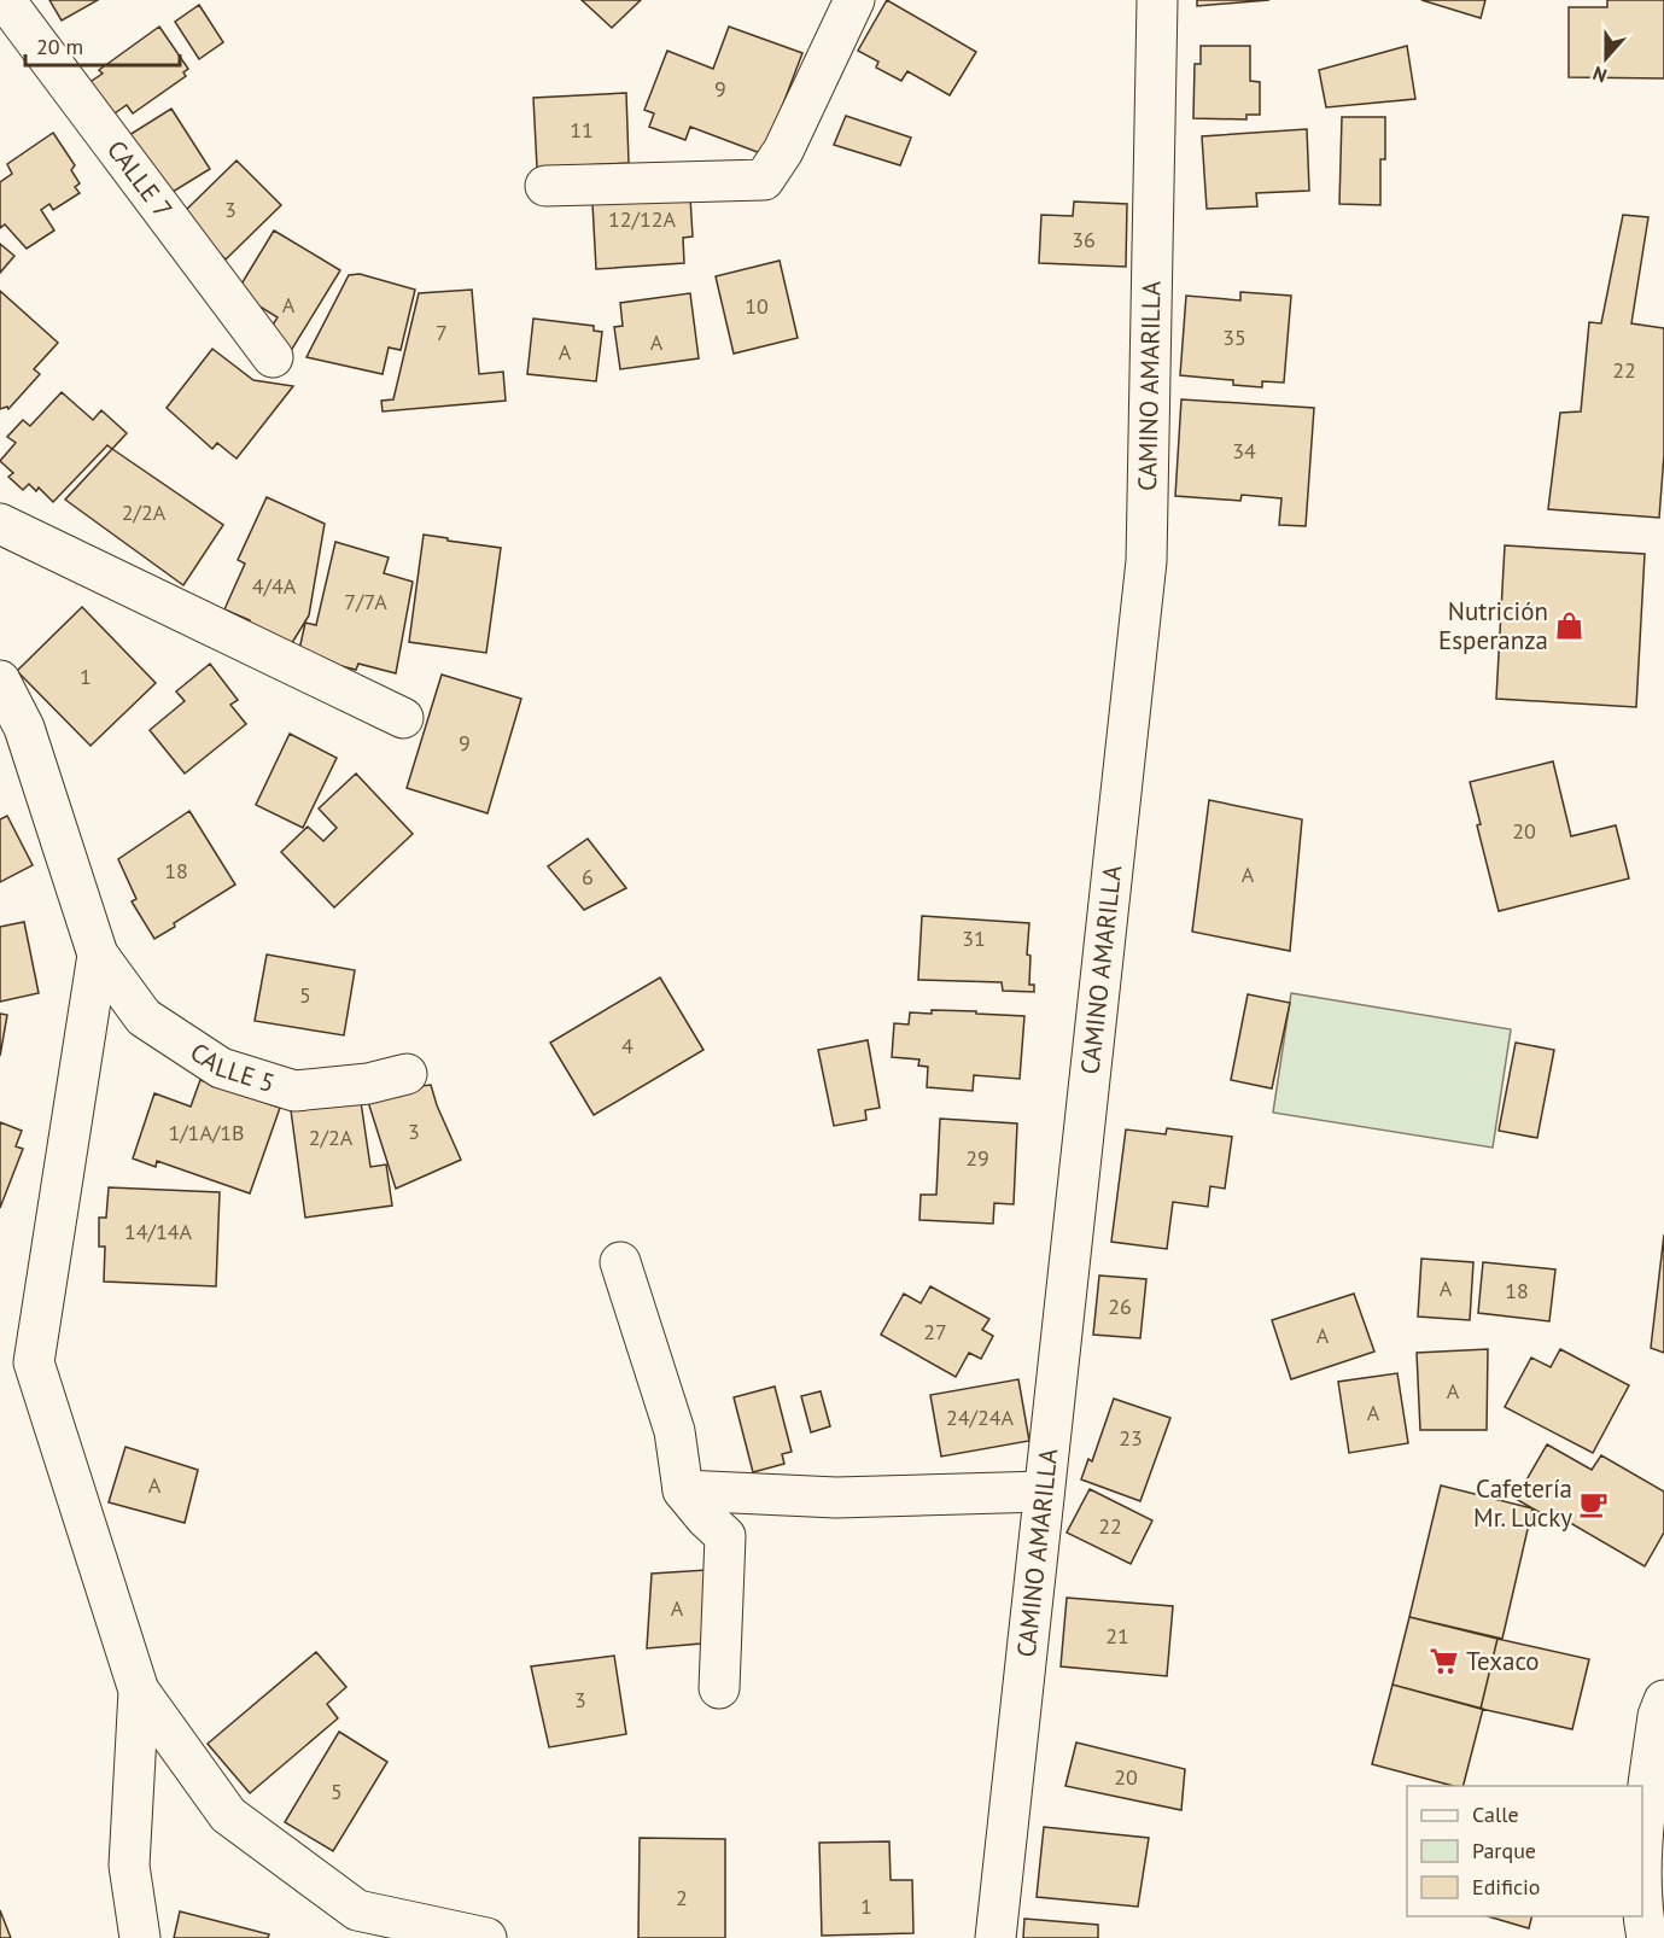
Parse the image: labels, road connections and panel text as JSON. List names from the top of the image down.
{
  "streets": {
    "street": ["CALLE 7", "CAMINO AMARILLA", "CALLE 5"]
  },
  "places": {
    "shop": ["Nutrición Esperanza"],
    "cafe": ["Cafetería Mr. Lucky"],
    "supermarket": ["Texaco"]
  },
  "house_numbers": [
    "9",
    "11",
    "3",
    "12/12A",
    "36",
    "A",
    "10",
    "7",
    "35",
    "A",
    "A",
    "22",
    "34",
    "2/2A",
    "4/4A",
    "7/7A",
    "1",
    "9",
    "20",
    "18",
    "A",
    "6",
    "31",
    "5",
    "4",
    "3",
    "1/1A/1B",
    "2/2A",
    "29",
    "14/14A",
    "A",
    "18",
    "26",
    "27",
    "A",
    "A",
    "A",
    "24/24A",
    "23",
    "A",
    "22",
    "A",
    "21",
    "3",
    "20",
    "5",
    "2",
    "1"
  ],
  "legend": ["Calle", "Parque", "Edificio"],
  "scale_bar": "20 m",
  "north": "bottom"
}
